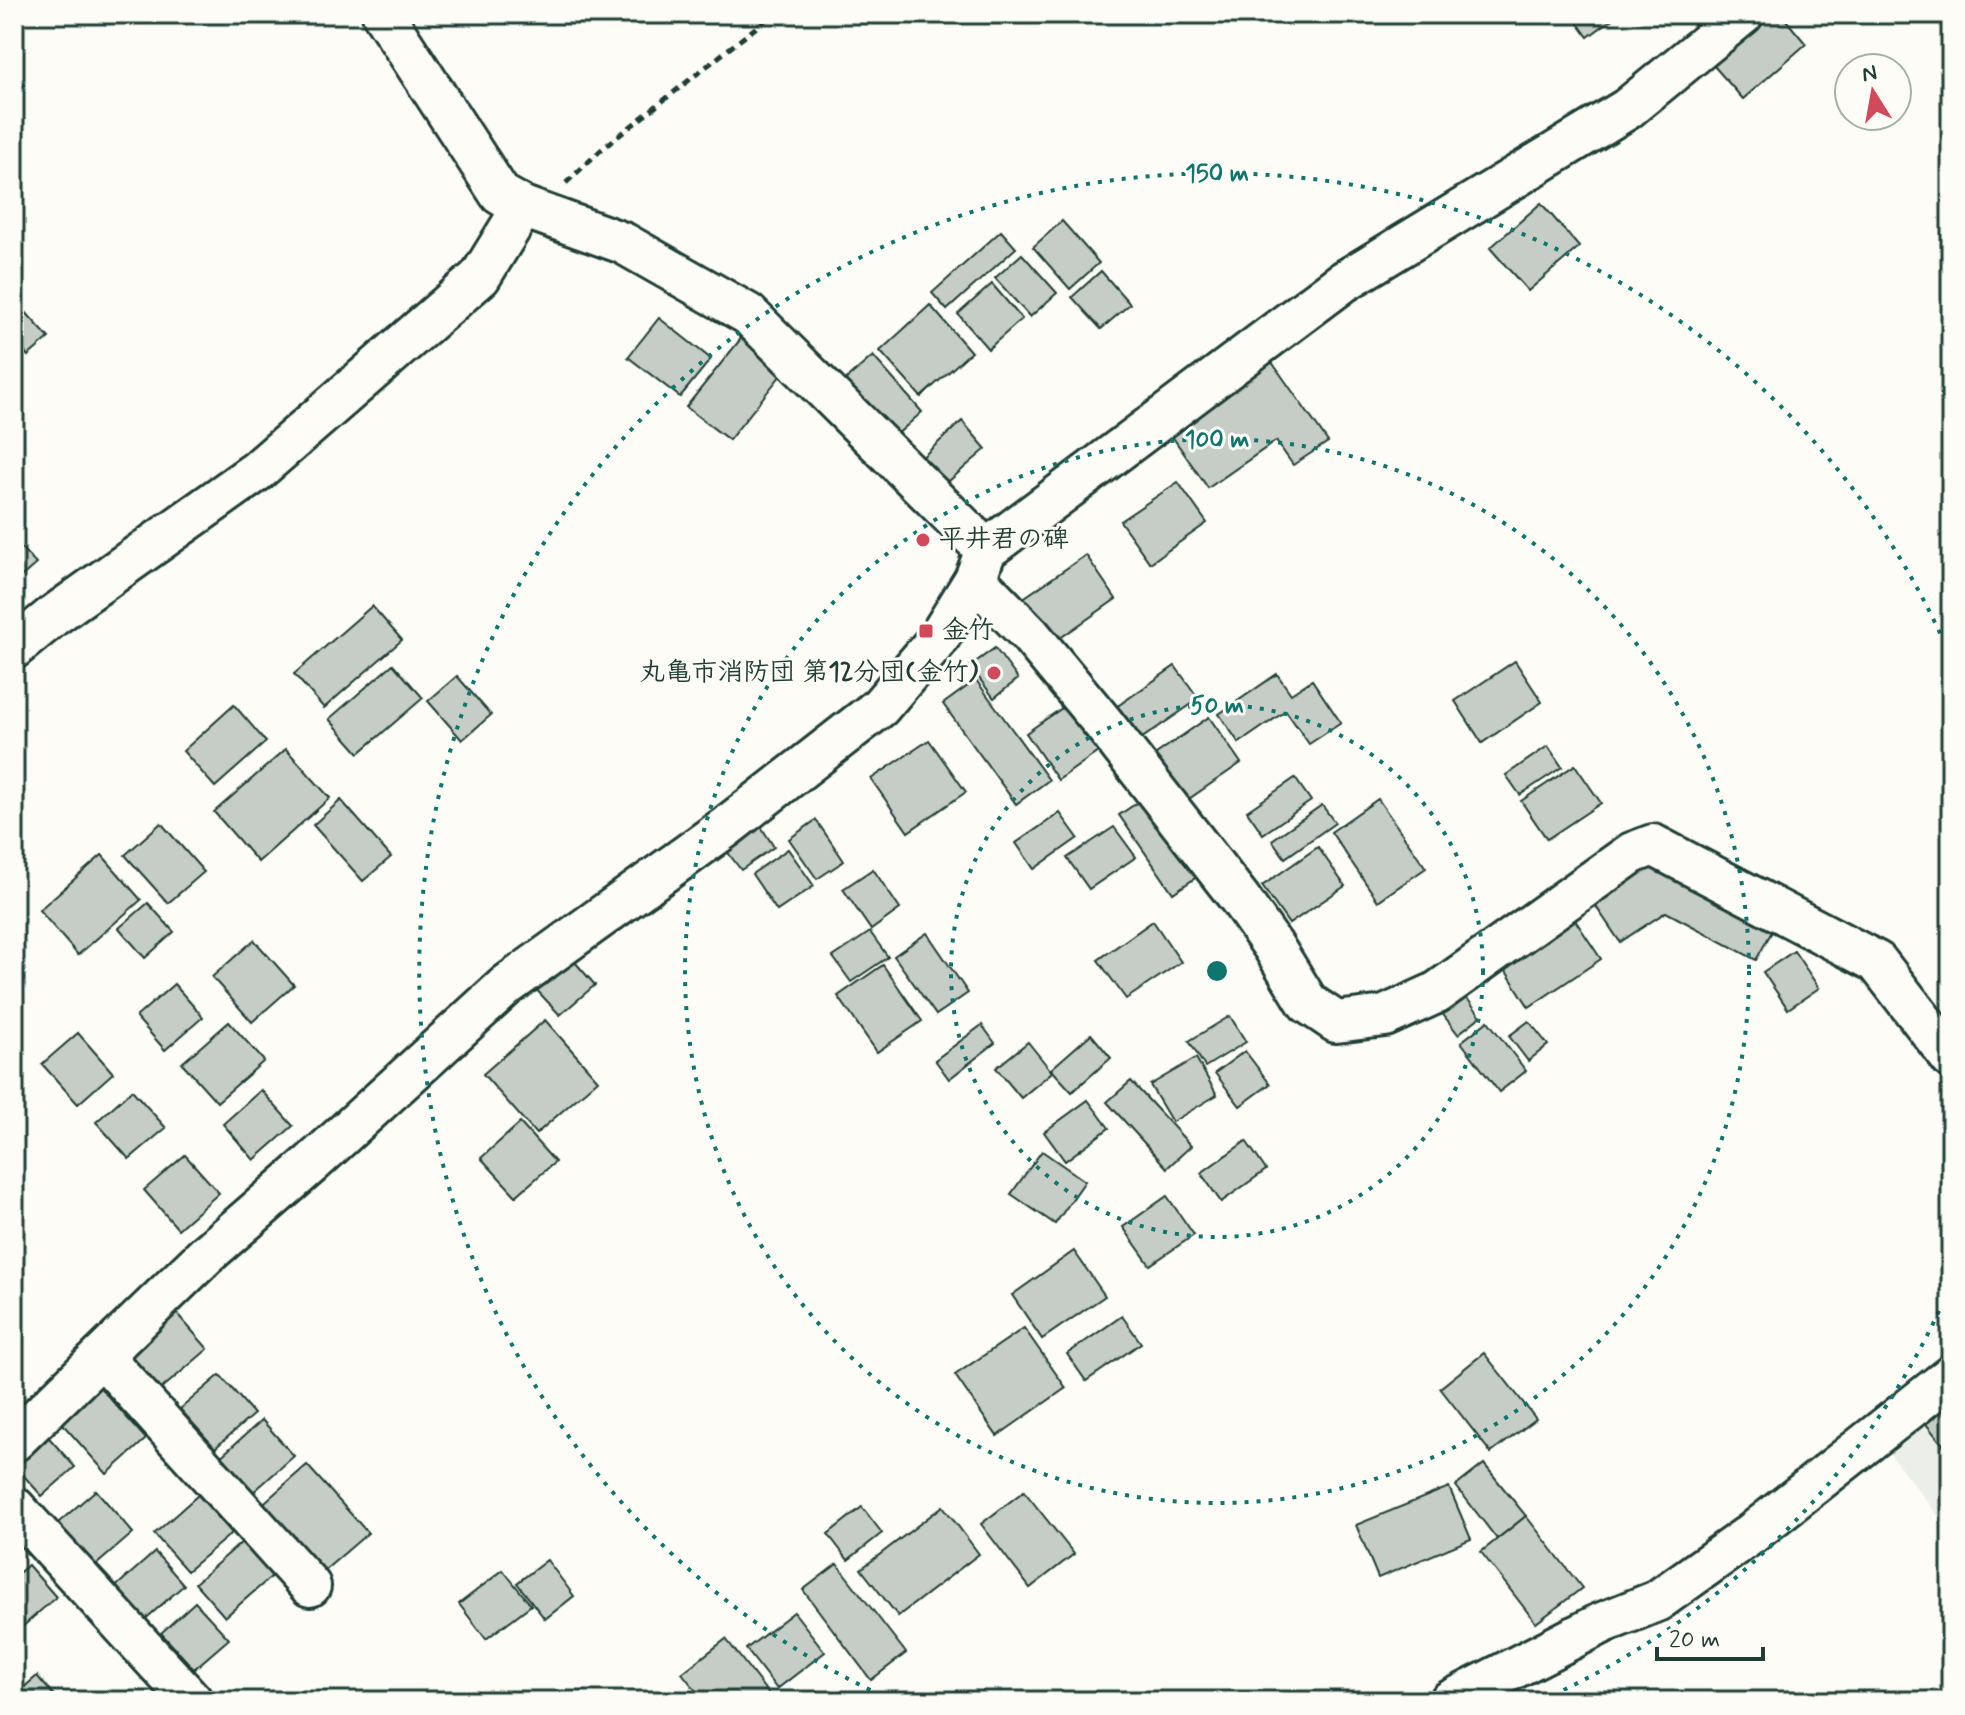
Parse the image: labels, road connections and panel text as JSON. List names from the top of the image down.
{
  "places": {
    "other": ["平井君の碑", "丸亀市消防団 第12分団(金竹)"],
    "transit": ["金竹"]
  },
  "scale_bar": "20 m",
  "north": "top",
  "rings": ["150 m", "100 m", "50 m"]
}
